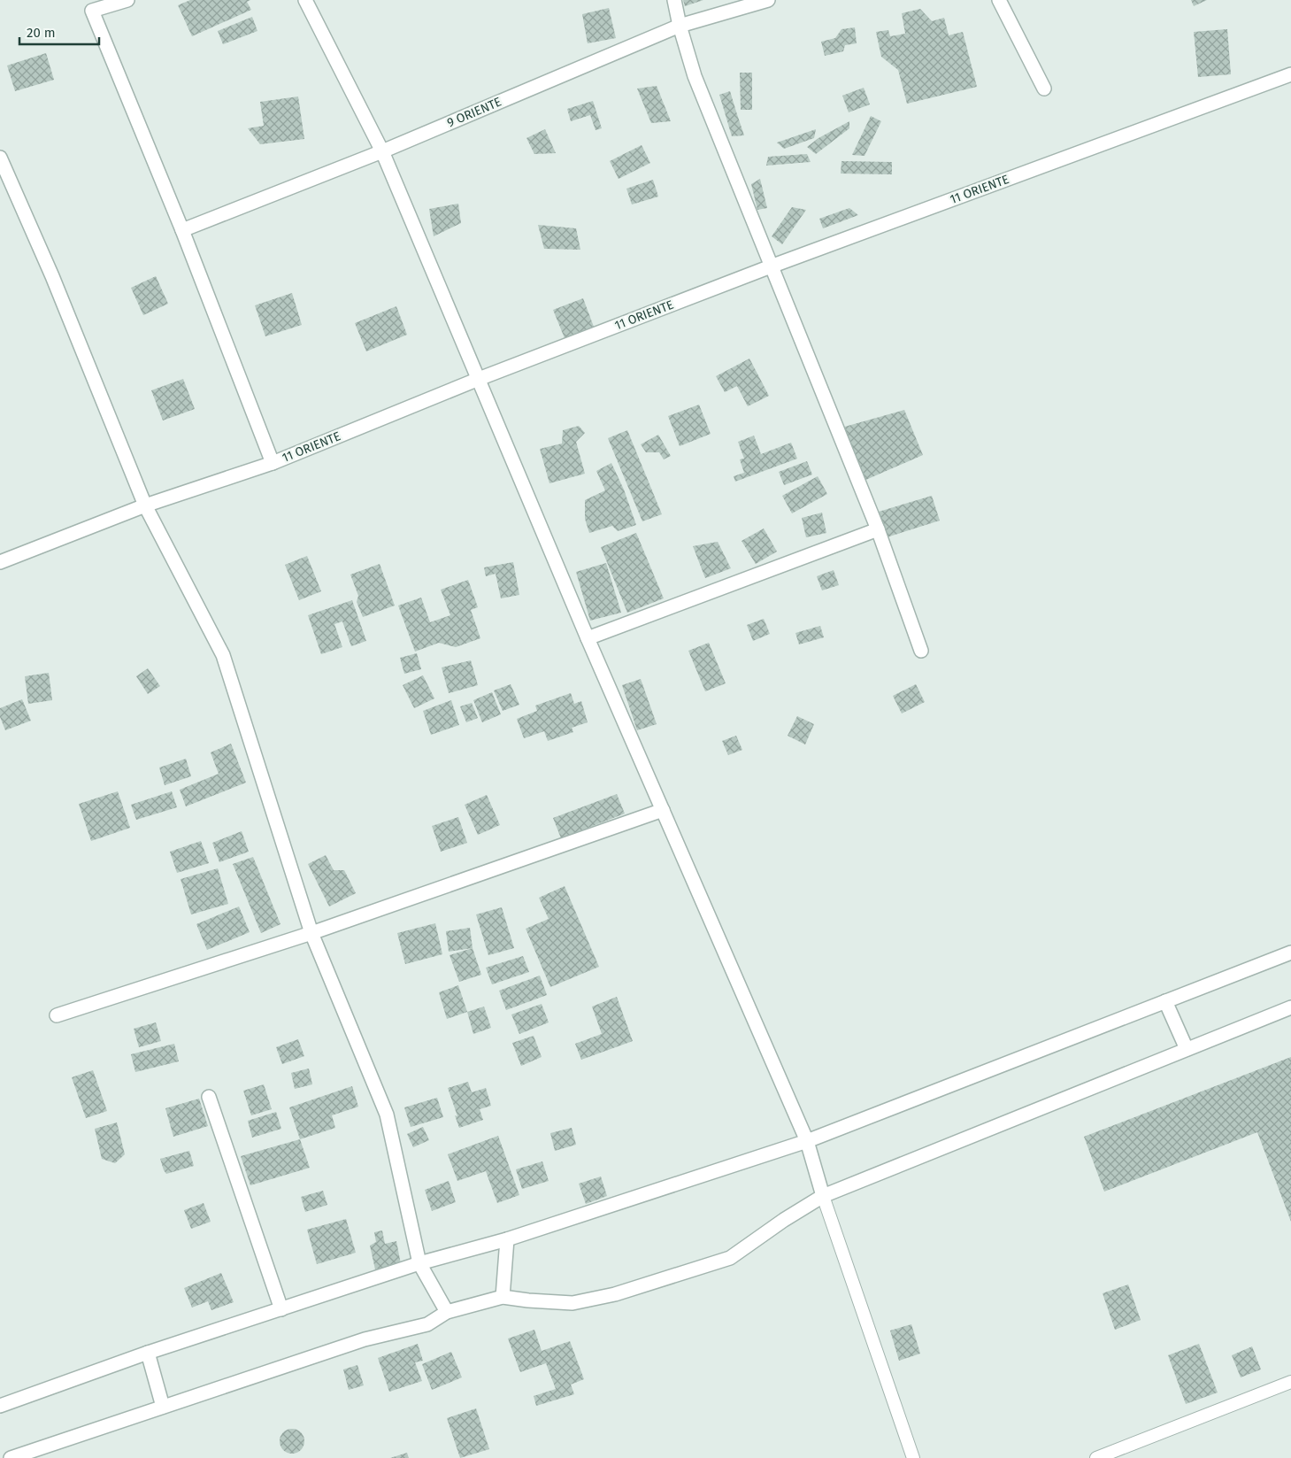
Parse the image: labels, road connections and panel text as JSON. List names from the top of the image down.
{
  "streets": {
    "street": ["9 ORIENTE", "11 ORIENTE"]
  },
  "scale_bar": "20 m"
}
